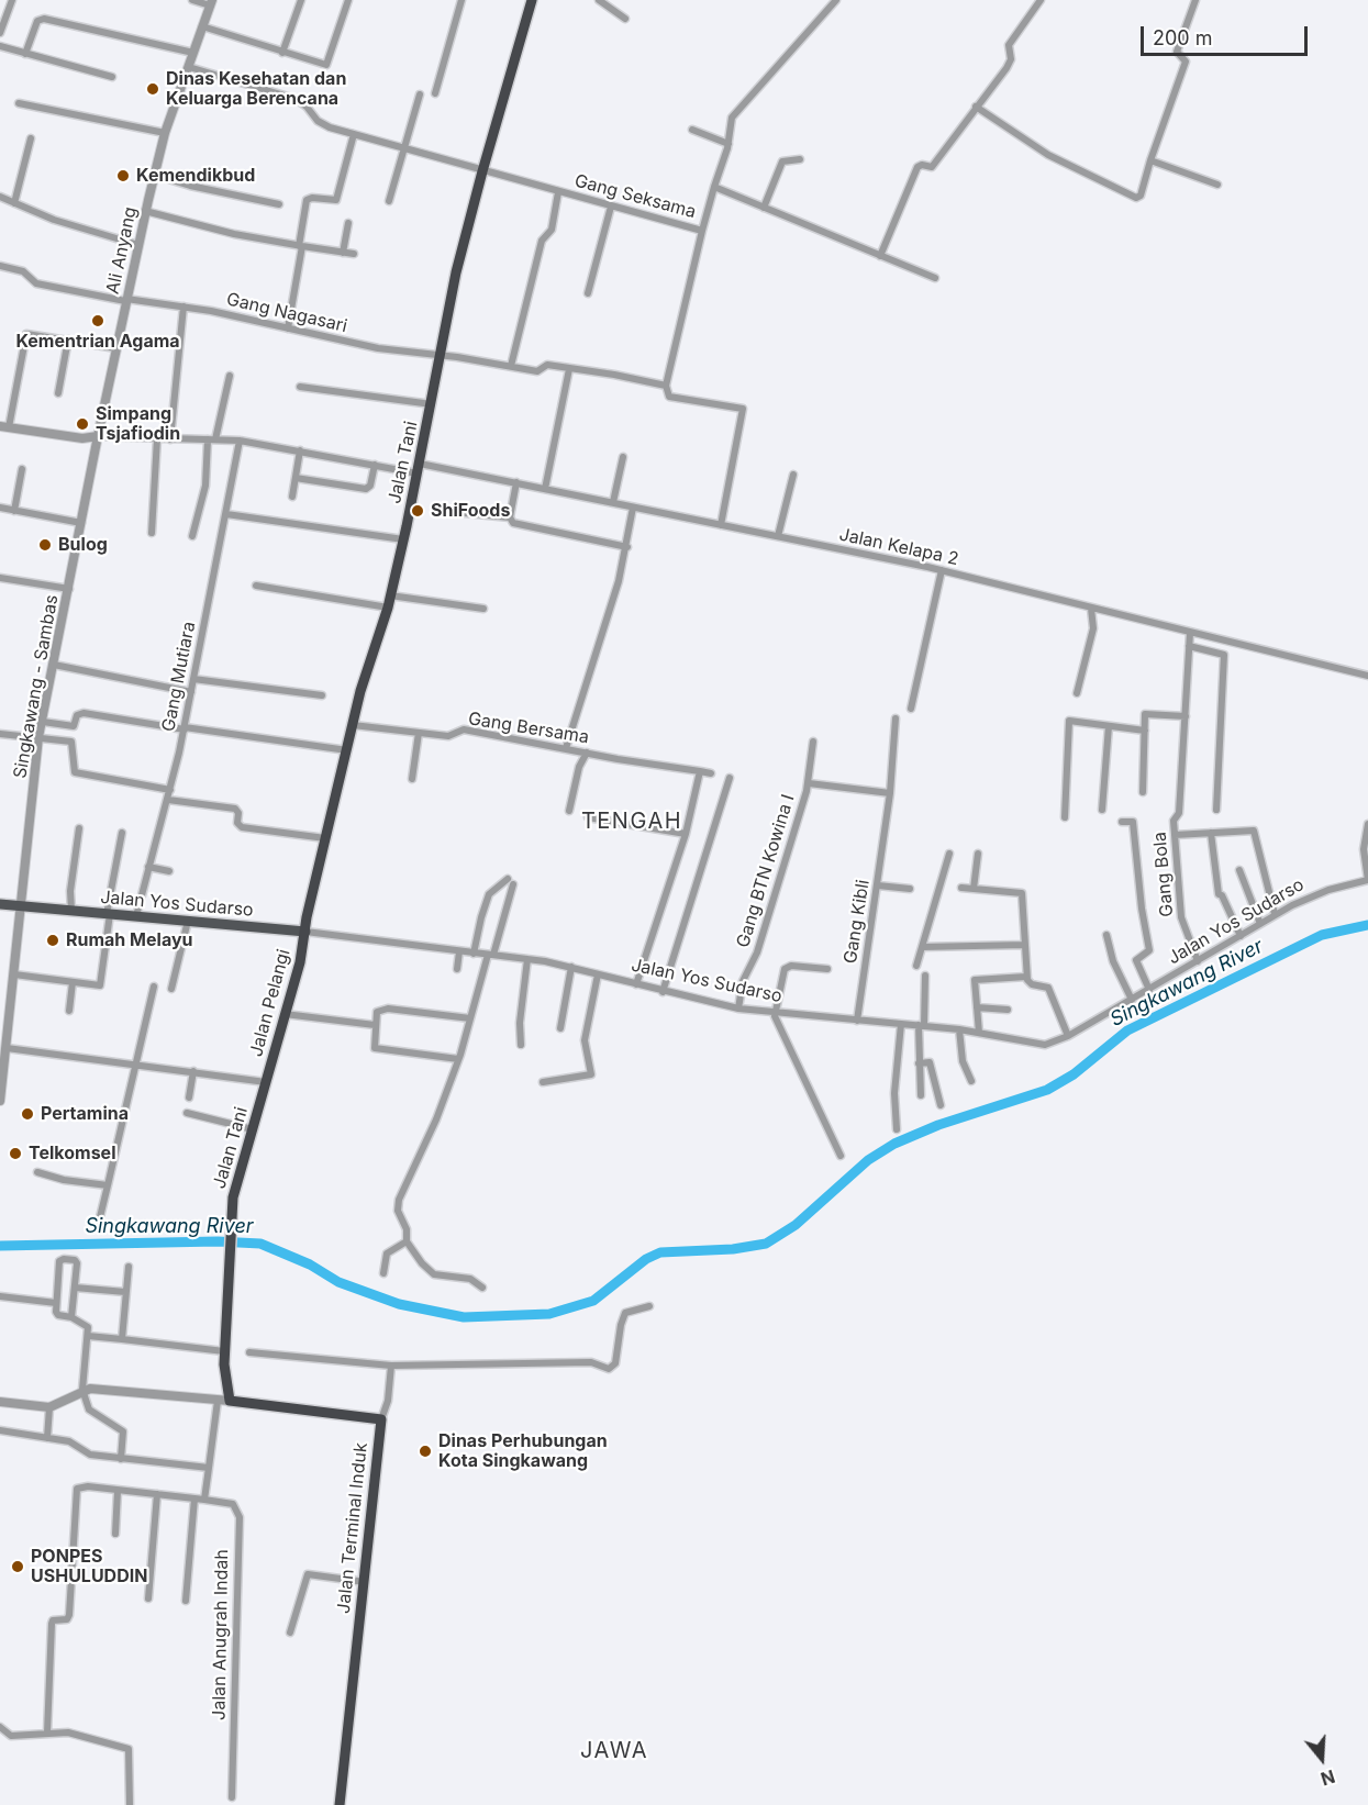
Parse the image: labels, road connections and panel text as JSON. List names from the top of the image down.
{
  "streets": {
    "highway": ["Jalan Tani", "Jalan Pelangi", "Jalan Terminal Induk"],
    "main road": ["Jalan Yos Sudarso"],
    "street": [
      "Gang Seksama",
      "Ali Anyang",
      "Gang Nagasari",
      "Jalan Kelapa 2",
      "Gang Mutiara",
      "Singkawang - Sambas",
      "Gang Bersama",
      "Gang BTN Kowina I",
      "Gang Bola",
      "Gang Kibli",
      "Jalan Anugrah Indah"
    ]
  },
  "crossings": [
    ["Gang Seksama", "Ali Anyang"],
    ["Gang Seksama", "Gang Nagasari"],
    ["Gang Seksama", "Jalan Tani"],
    ["Ali Anyang", "Gang Nagasari"],
    ["Ali Anyang", "Jalan Kelapa 2"],
    ["Ali Anyang", "Singkawang - Sambas"],
    ["Gang Nagasari", "Jalan Tani"],
    ["Jalan Tani", "Jalan Kelapa 2"],
    ["Jalan Tani", "Gang Bersama"],
    ["Jalan Tani", "Jalan Yos Sudarso"],
    ["Jalan Tani", "Jalan Pelangi"],
    ["Jalan Tani", "Jalan Terminal Induk"],
    ["Jalan Kelapa 2", "Gang Mutiara"],
    ["Jalan Kelapa 2", "Singkawang - Sambas"],
    ["Jalan Kelapa 2", "Gang Bola"],
    ["Gang Mutiara", "Jalan Yos Sudarso"],
    ["Singkawang - Sambas", "Jalan Yos Sudarso"],
    ["Gang BTN Kowina I", "Jalan Yos Sudarso"],
    ["Gang Bola", "Jalan Yos Sudarso"],
    ["Jalan Yos Sudarso", "Gang Kibli"],
    ["Jalan Yos Sudarso", "Jalan Pelangi"]
  ],
  "districts": ["TENGAH", "JAWA"],
  "water": ["Singkawang River"],
  "places": [
    "Dinas Kesehatan dan Keluarga Berencana",
    "Kemendikbud",
    "Kementrian Agama",
    "Simpang Tsjafiodin",
    "ShiFoods",
    "Bulog",
    "Rumah Melayu",
    "Pertamina",
    "Telkomsel",
    "Dinas Perhubungan Kota Singkawang",
    "PONPES USHULUDDIN"
  ],
  "scale_bar": "200 m",
  "north": "bottom"
}
